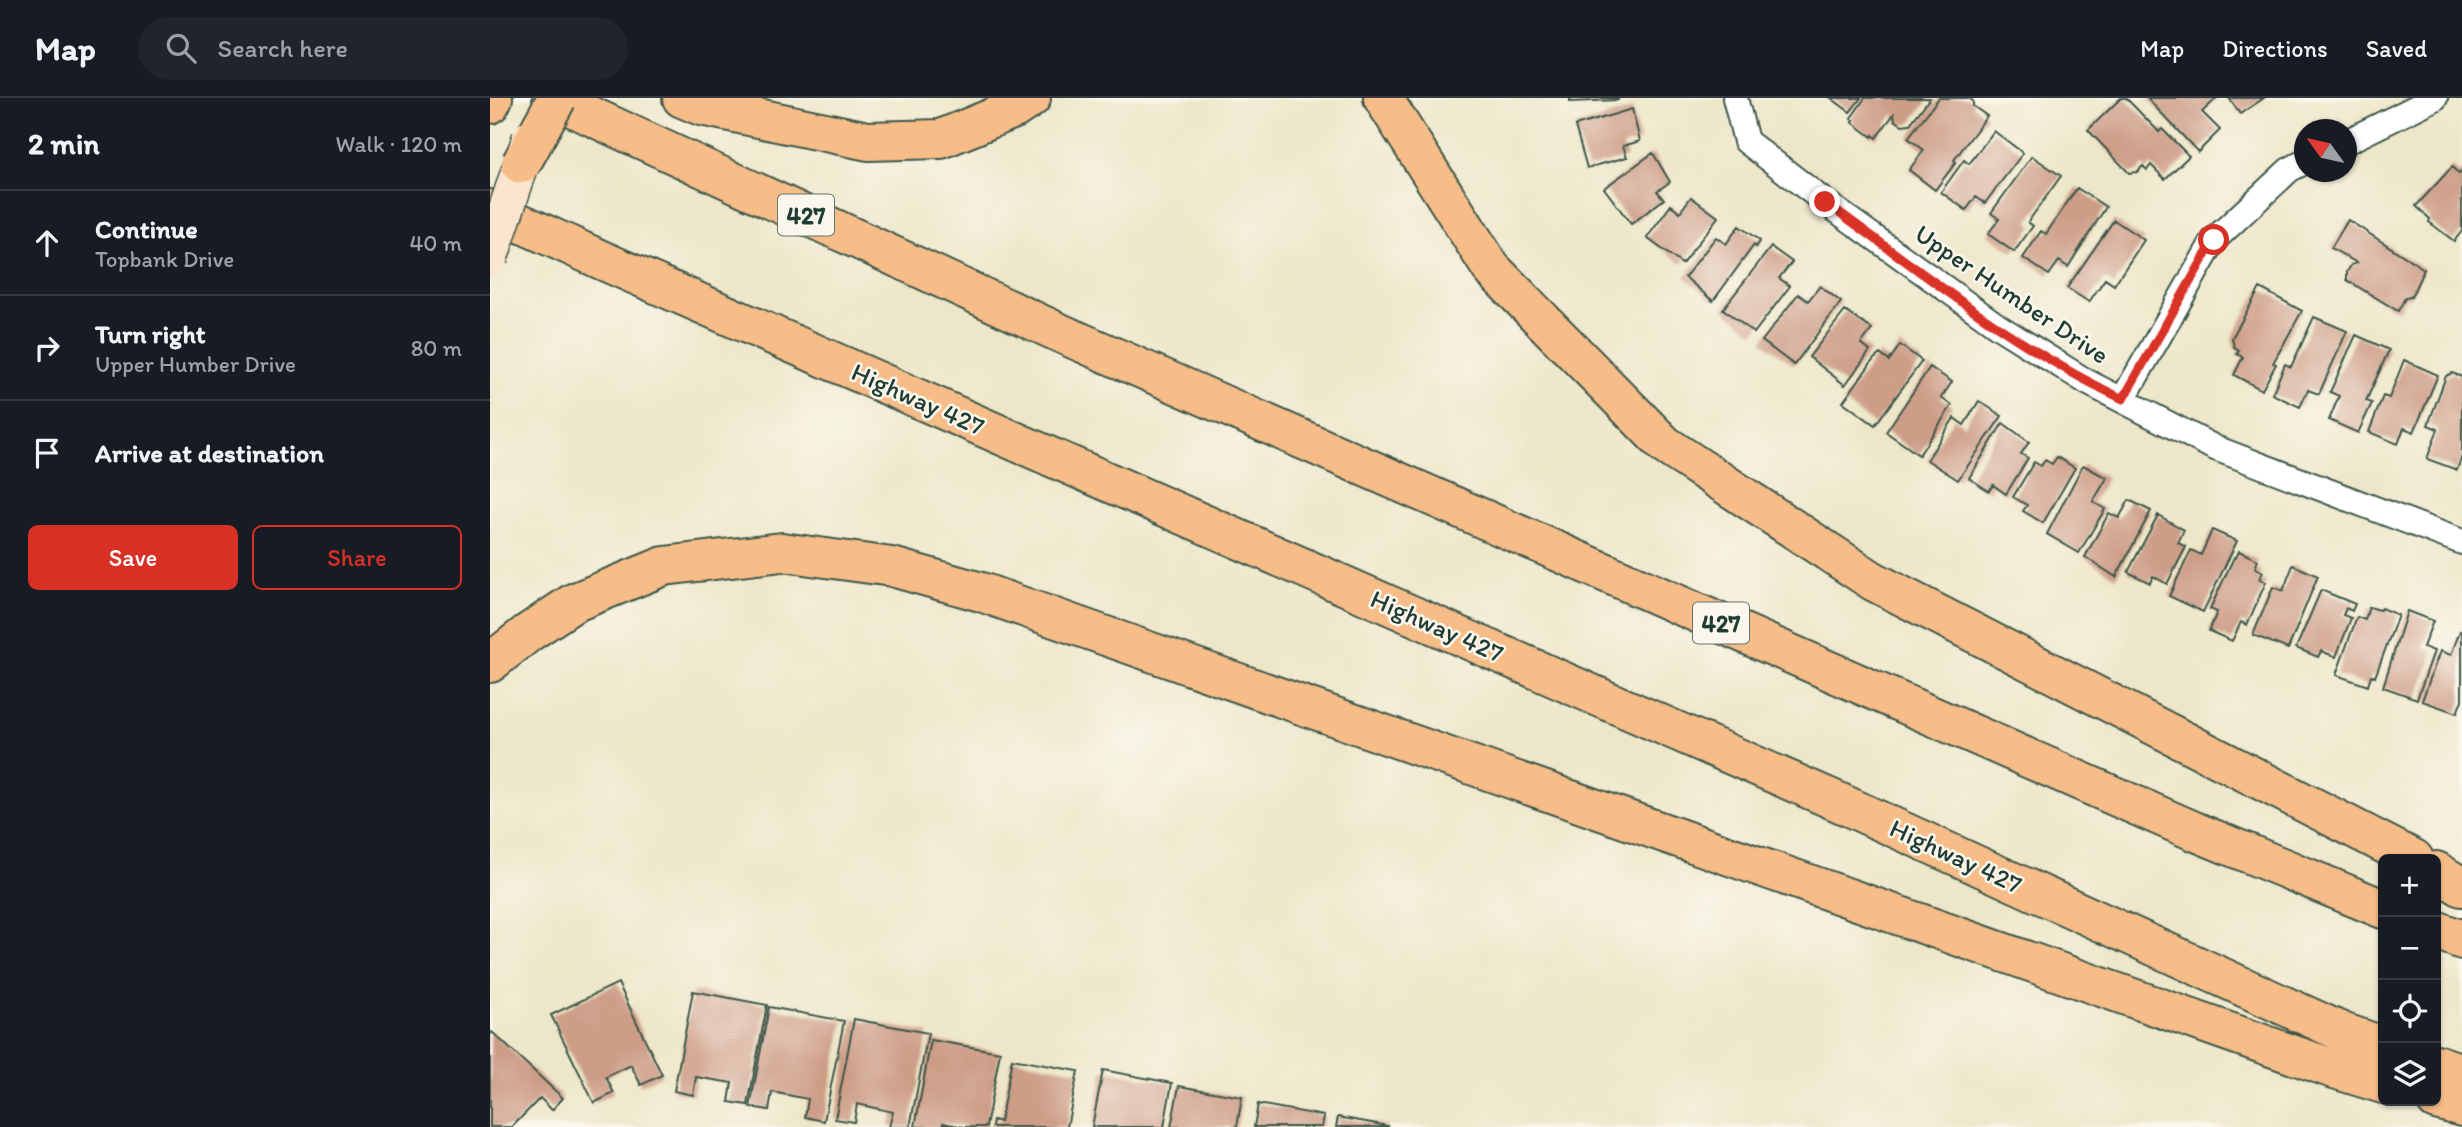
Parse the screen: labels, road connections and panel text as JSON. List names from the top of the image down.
{
  "streets": {
    "highway": ["427", "Highway 427"],
    "street": ["Upper Humber Drive"]
  },
  "north": "top left",
  "page": {
    "header": "Map",
    "search": "Search here",
    "nav": ["Map", "Directions", "Saved"],
    "heading": ["2 min", "Walk · 120 m"],
    "list": [
      ["Continue", "Topbank Drive", "40 m"],
      ["Turn right", "Upper Humber Drive", "80 m"],
      "Arrive at destination"
    ],
    "buttons": ["Save", "Share"],
    "map_buttons": ["+", "−"]
  }
}
